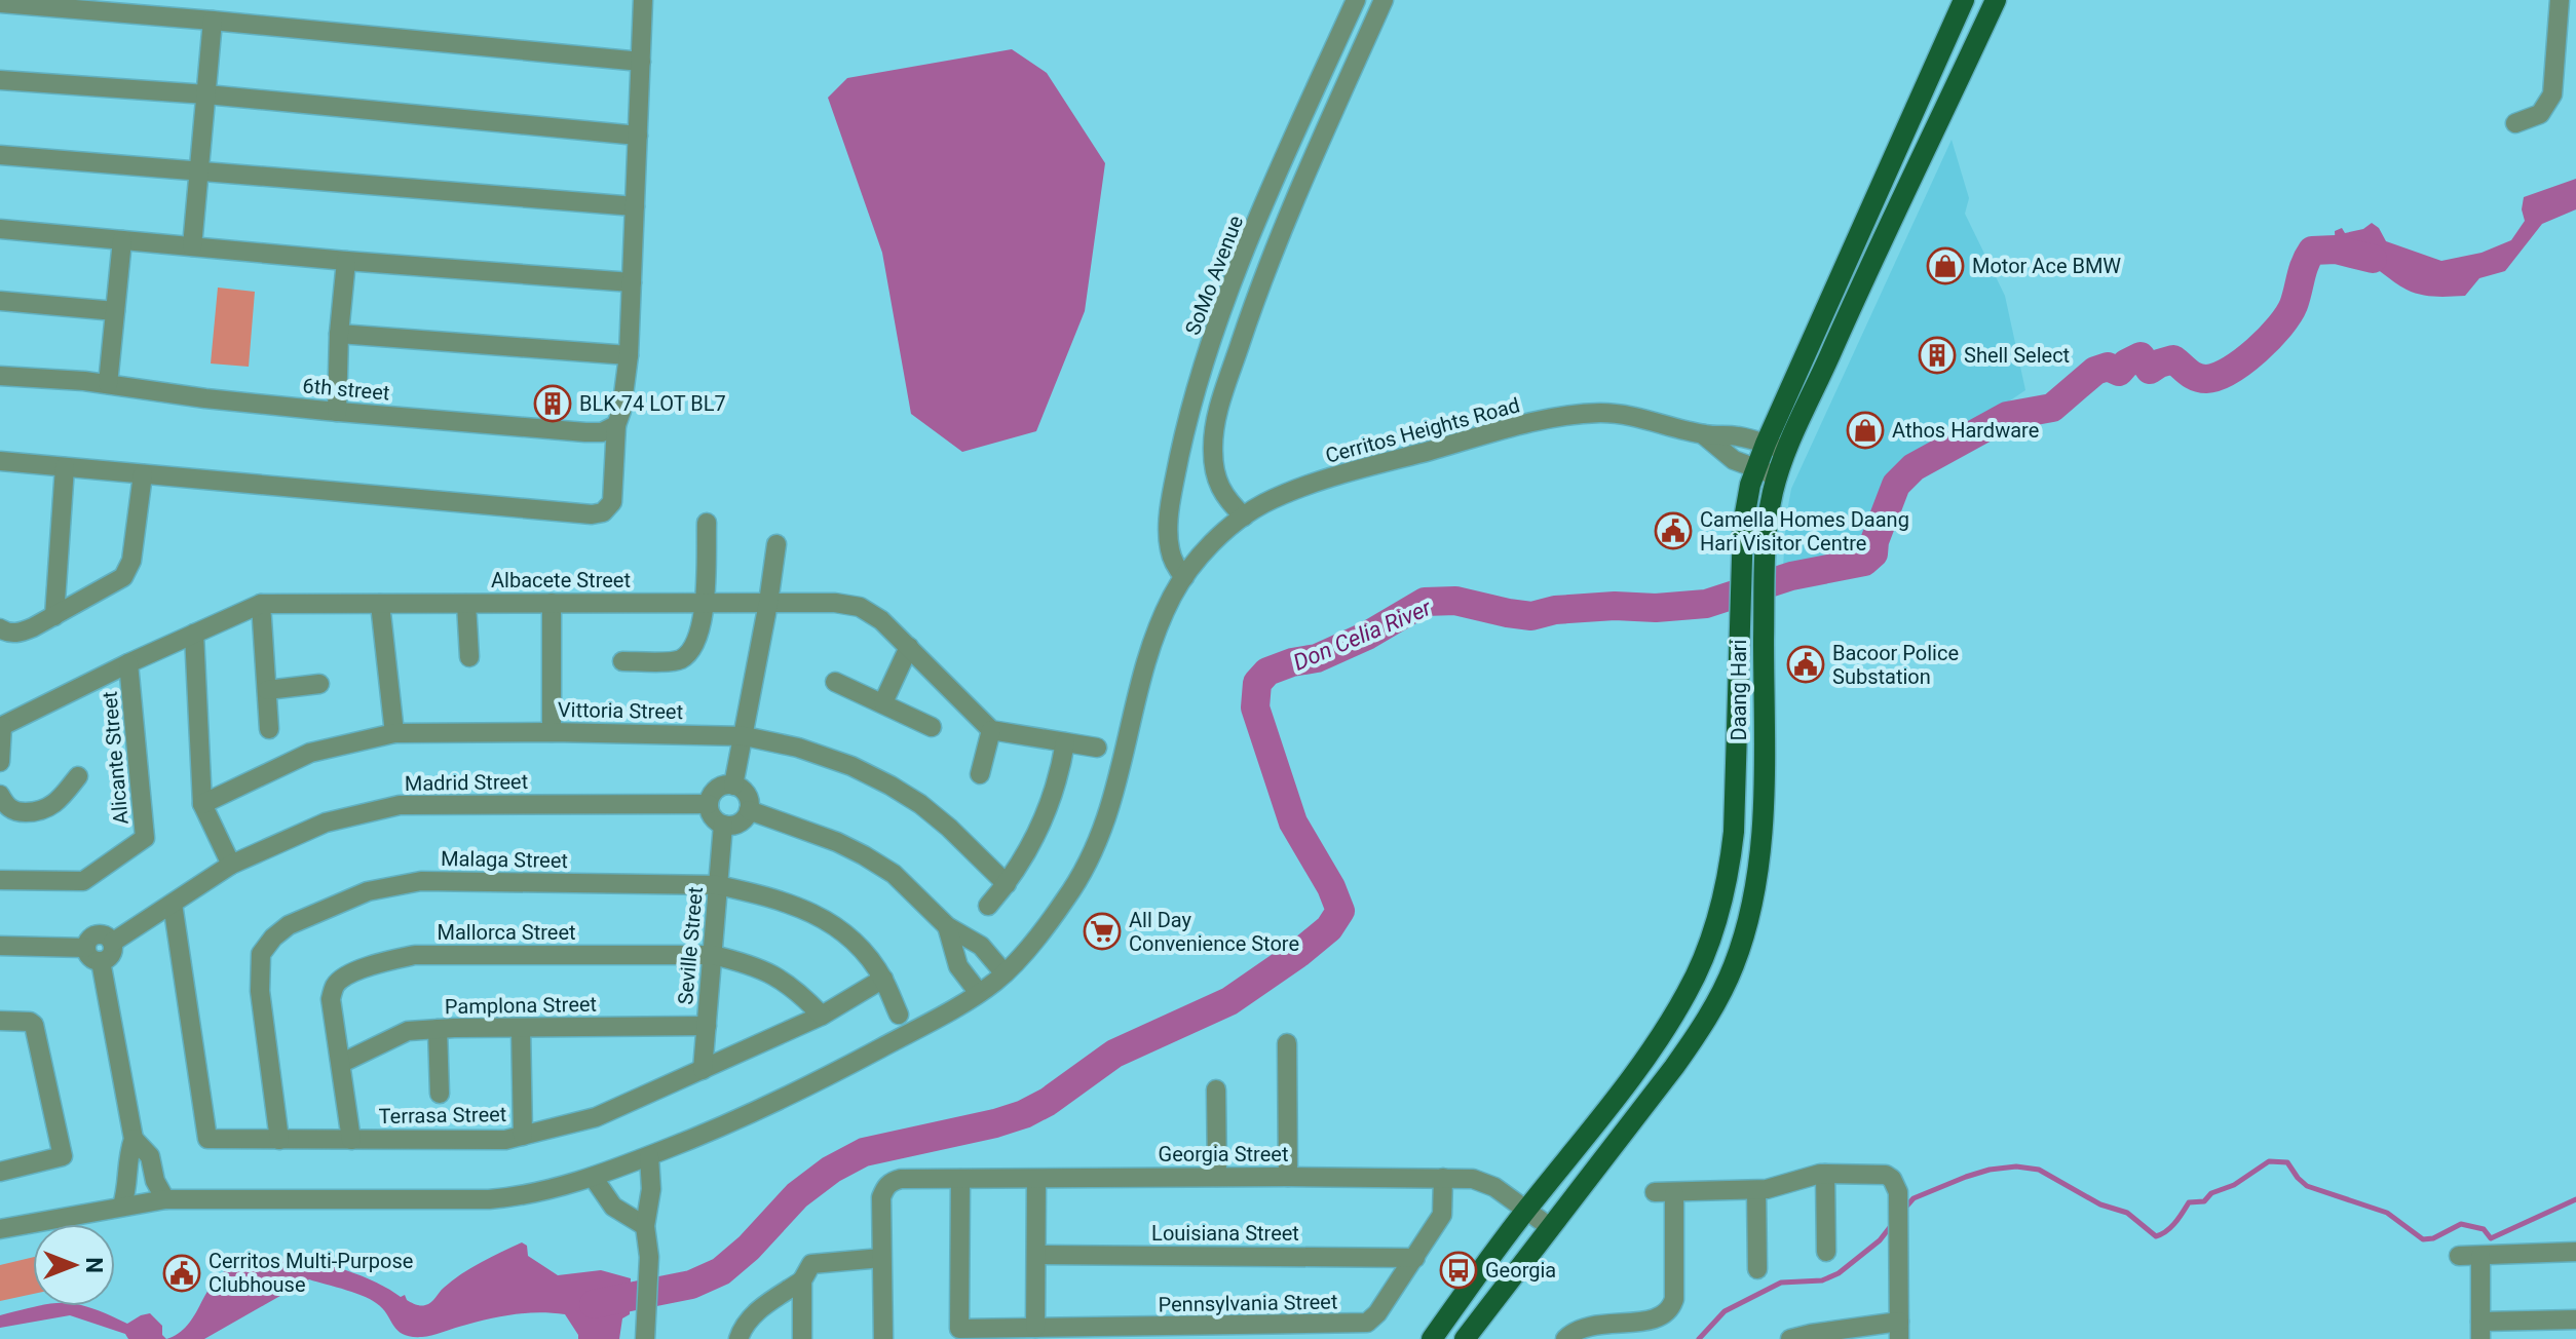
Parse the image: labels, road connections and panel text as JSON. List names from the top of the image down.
{
  "streets": {
    "main road": ["Daang Hari"],
    "street": [
      "SoMo Avenue",
      "6th street",
      "Cerritos Heights Road",
      "Albacete Street",
      "Vittoria Street",
      "Alicante Street",
      "Madrid Street",
      "Malaga Street",
      "Mallorca Street",
      "Seville Street",
      "Pamplona Street",
      "Terrasa Street",
      "Georgia Street",
      "Louisiana Street",
      "Pennsylvania Street"
    ]
  },
  "crossings": [
    ["SoMo Avenue", "Cerritos Heights Road"],
    ["Cerritos Heights Road", "Daang Hari"],
    ["Albacete Street", "Alicante Street"],
    ["Daang Hari", "Georgia Street"],
    ["Madrid Street", "Seville Street"],
    ["Madrid Street", "Terrasa Street"],
    ["Malaga Street", "Seville Street"],
    ["Malaga Street", "Terrasa Street"],
    ["Mallorca Street", "Seville Street"],
    ["Mallorca Street", "Pamplona Street"],
    ["Mallorca Street", "Terrasa Street"],
    ["Seville Street", "Pamplona Street"],
    ["Seville Street", "Terrasa Street"],
    ["Georgia Street", "Pennsylvania Street"],
    ["Louisiana Street", "Pennsylvania Street"]
  ],
  "water": ["Don Celia River"],
  "places": {
    "shop": ["Motor Ace BMW", "Athos Hardware"],
    "building": ["Shell Select", "BLK 74 LOT BL7"],
    "public building": ["Camella Homes Daang Hari Visitor Centre", "Bacoor Police Substation", "Cerritos Multi-Purpose Clubhouse"],
    "supermarket": ["All Day Convenience Store"],
    "bus stop": ["Georgia"]
  },
  "north": "right"
}
